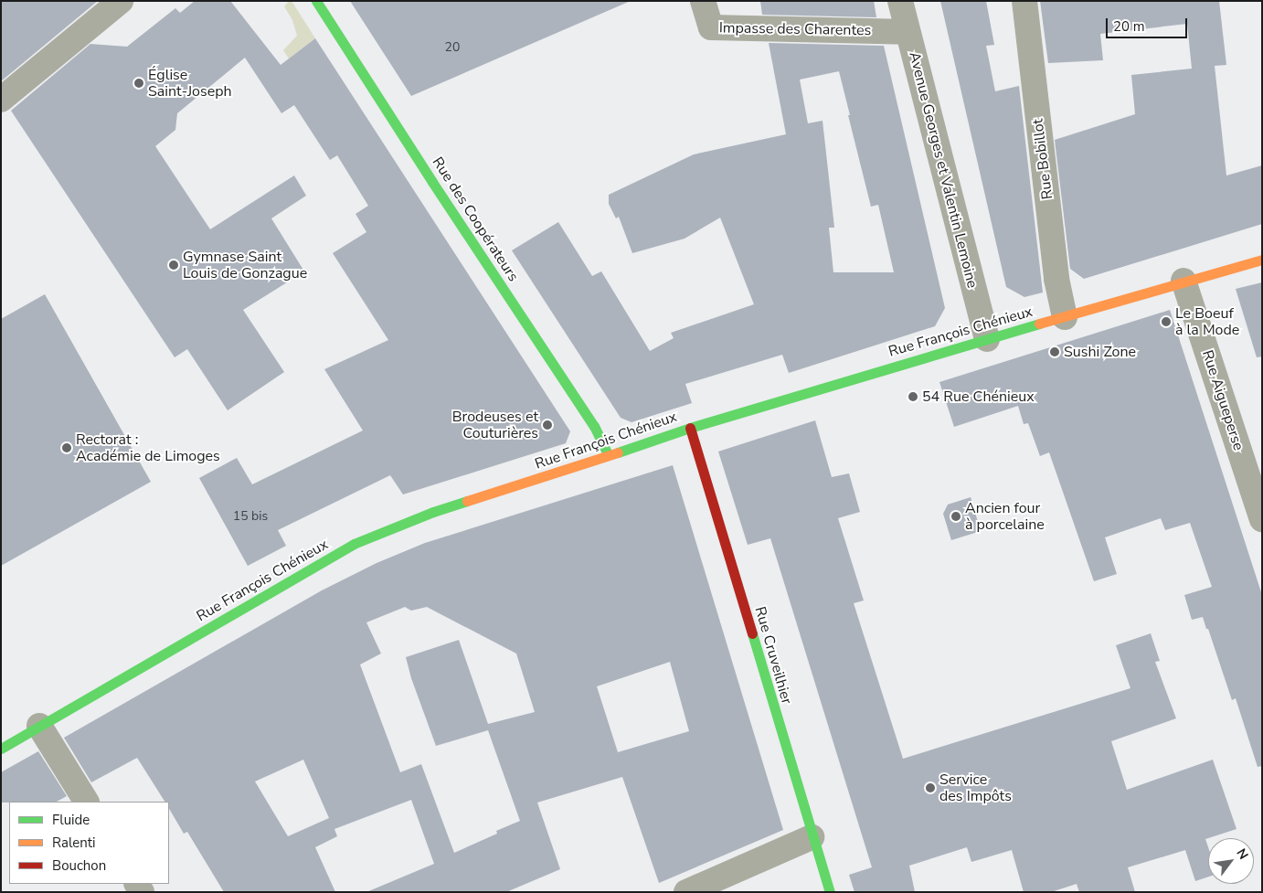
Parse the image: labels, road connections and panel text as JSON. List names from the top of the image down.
{
  "streets": {
    "main road": ["Rue des Coopérateurs", "Rue François Chénieux", "Rue Cruveilhier"],
    "street": [
      "Impasse des Charentes",
      "Rue Bobillot",
      "Avenue Georges et Valentin Lemoine",
      "Rue Aigueperse"
    ]
  },
  "crossings": [
    ["Impasse des Charentes", "Avenue Georges et Valentin Lemoine"],
    ["Rue Bobillot", "Rue François Chénieux"],
    ["Avenue Georges et Valentin Lemoine", "Rue François Chénieux"],
    ["Rue des Coopérateurs", "Rue François Chénieux"],
    ["Rue François Chénieux", "Rue Aigueperse"],
    ["Rue François Chénieux", "Rue Cruveilhier"]
  ],
  "places": [
    "Église Saint-Joseph",
    "Gymnase Saint Louis de Gonzague",
    "Le Boeuf à la Mode",
    "Sushi Zone",
    "54 Rue Chénieux",
    "Brodeuses et Couturières",
    "Rectorat : Académie de Limoges",
    "Ancien four à porcelaine",
    "Service des Impôts"
  ],
  "house_numbers": ["20", "15 bis"],
  "legend": ["Fluide", "Ralenti", "Bouchon"],
  "scale_bar": "20 m",
  "north": "top right"
}
